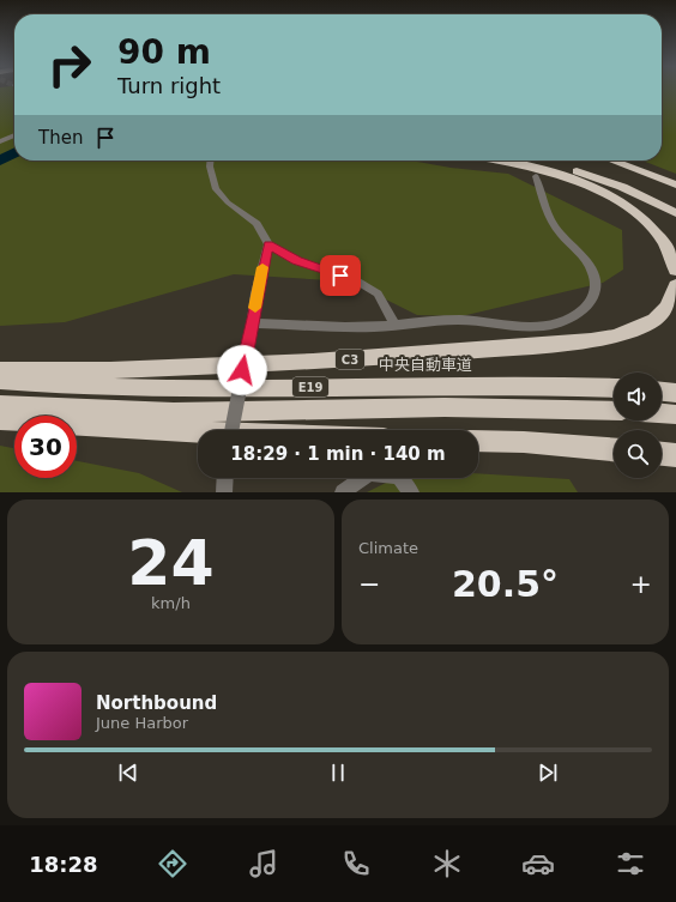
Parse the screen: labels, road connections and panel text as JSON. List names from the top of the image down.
{
  "streets": {
    "highway": ["C3", "中央自動車道", "E19"]
  },
  "page": {
    "turn": ["90 m", "Turn right"],
    "then": "Then",
    "limit": "30",
    "trip": "18:29 · 1 min · 140 m",
    "tile": [
      ["24", "km/h"],
      "Climate"
    ],
    "heat": ["−", "20.5°", "+"],
    "song": ["Northbound", "June Harbor"],
    "tabs": "18:28"
  }
}
